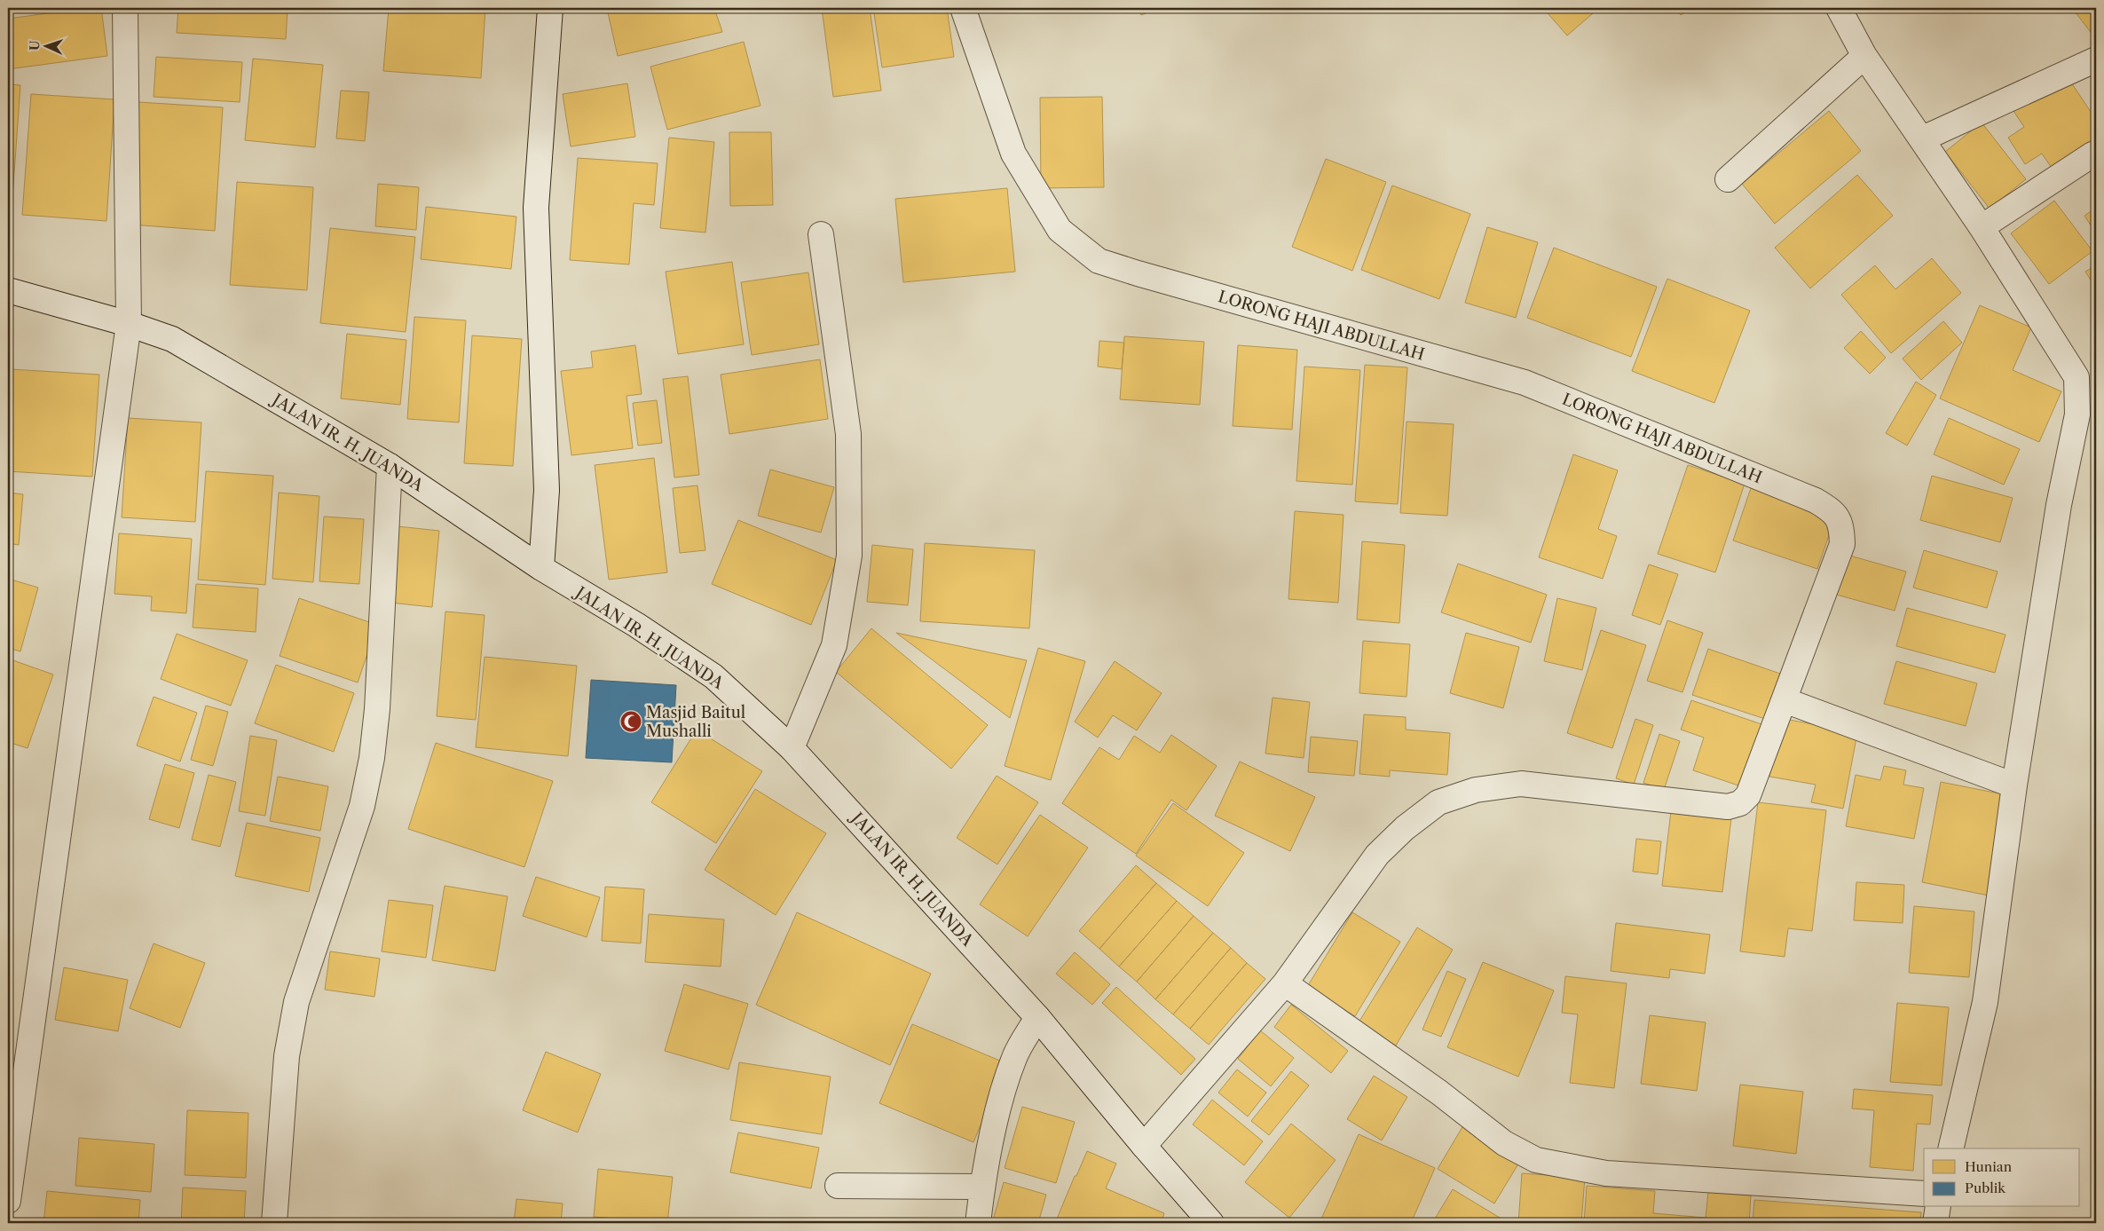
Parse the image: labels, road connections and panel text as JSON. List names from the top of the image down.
{
  "streets": {
    "street": ["LORONG HAJI ABDULLAH", "JALAN IR. H. JUANDA"]
  },
  "crossings": [
    ["LORONG HAJI ABDULLAH", "JALAN IR. H. JUANDA"]
  ],
  "places": {
    "mosque": ["Masjid Baitul Mushalli"]
  },
  "legend": ["Hunian", "Publik"],
  "north": "left"
}
